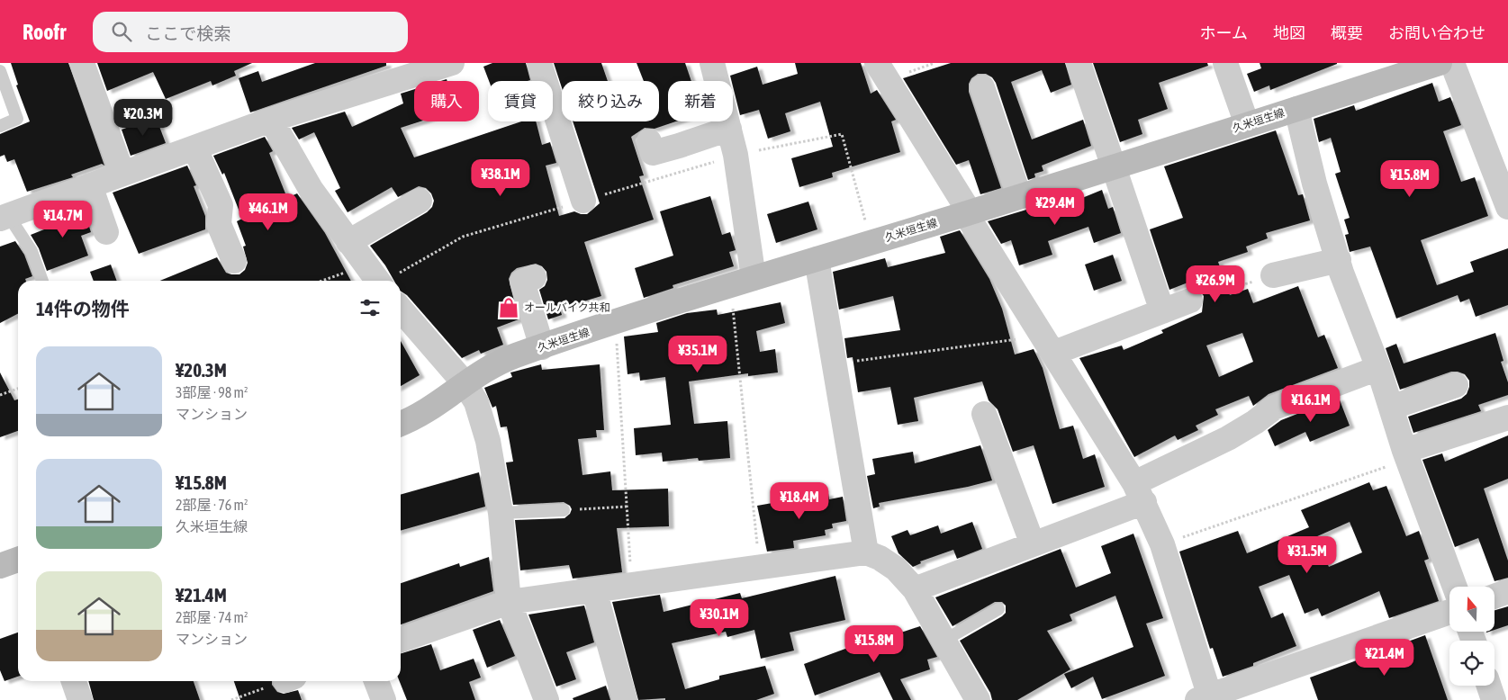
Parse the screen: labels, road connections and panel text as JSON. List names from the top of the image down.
{
  "streets": {
    "main road": ["久米垣生線"]
  },
  "places": {
    "shop": ["オールバイク共和"]
  },
  "north": "top",
  "page": {
    "header": "Roofr",
    "search": "ここで検索",
    "nav": [
      "ホーム",
      "地図",
      "概要",
      "お問い合わせ"
    ],
    "chip": [
      "購入",
      "賃貸",
      "絞り込み",
      "新着"
    ],
    "price": [
      "¥20.3M",
      "¥38.1M",
      "¥15.8M",
      "¥29.4M",
      "¥46.1M",
      "¥14.7M",
      "¥26.9M",
      "¥35.1M",
      "¥16.1M",
      "¥18.4M",
      "¥31.5M",
      "¥30.1M",
      "¥15.8M",
      "¥21.4M"
    ],
    "heading": "14件の物件",
    "list": [
      {
        "name": "¥20.3M",
        "note": "3部屋 · 98 m² · マンション"
      },
      {
        "name": "¥15.8M",
        "note": "2部屋 · 76 m² · 久米垣生線"
      },
      {
        "name": "¥21.4M",
        "note": "2部屋 · 74 m² · マンション"
      }
    ]
  }
}
